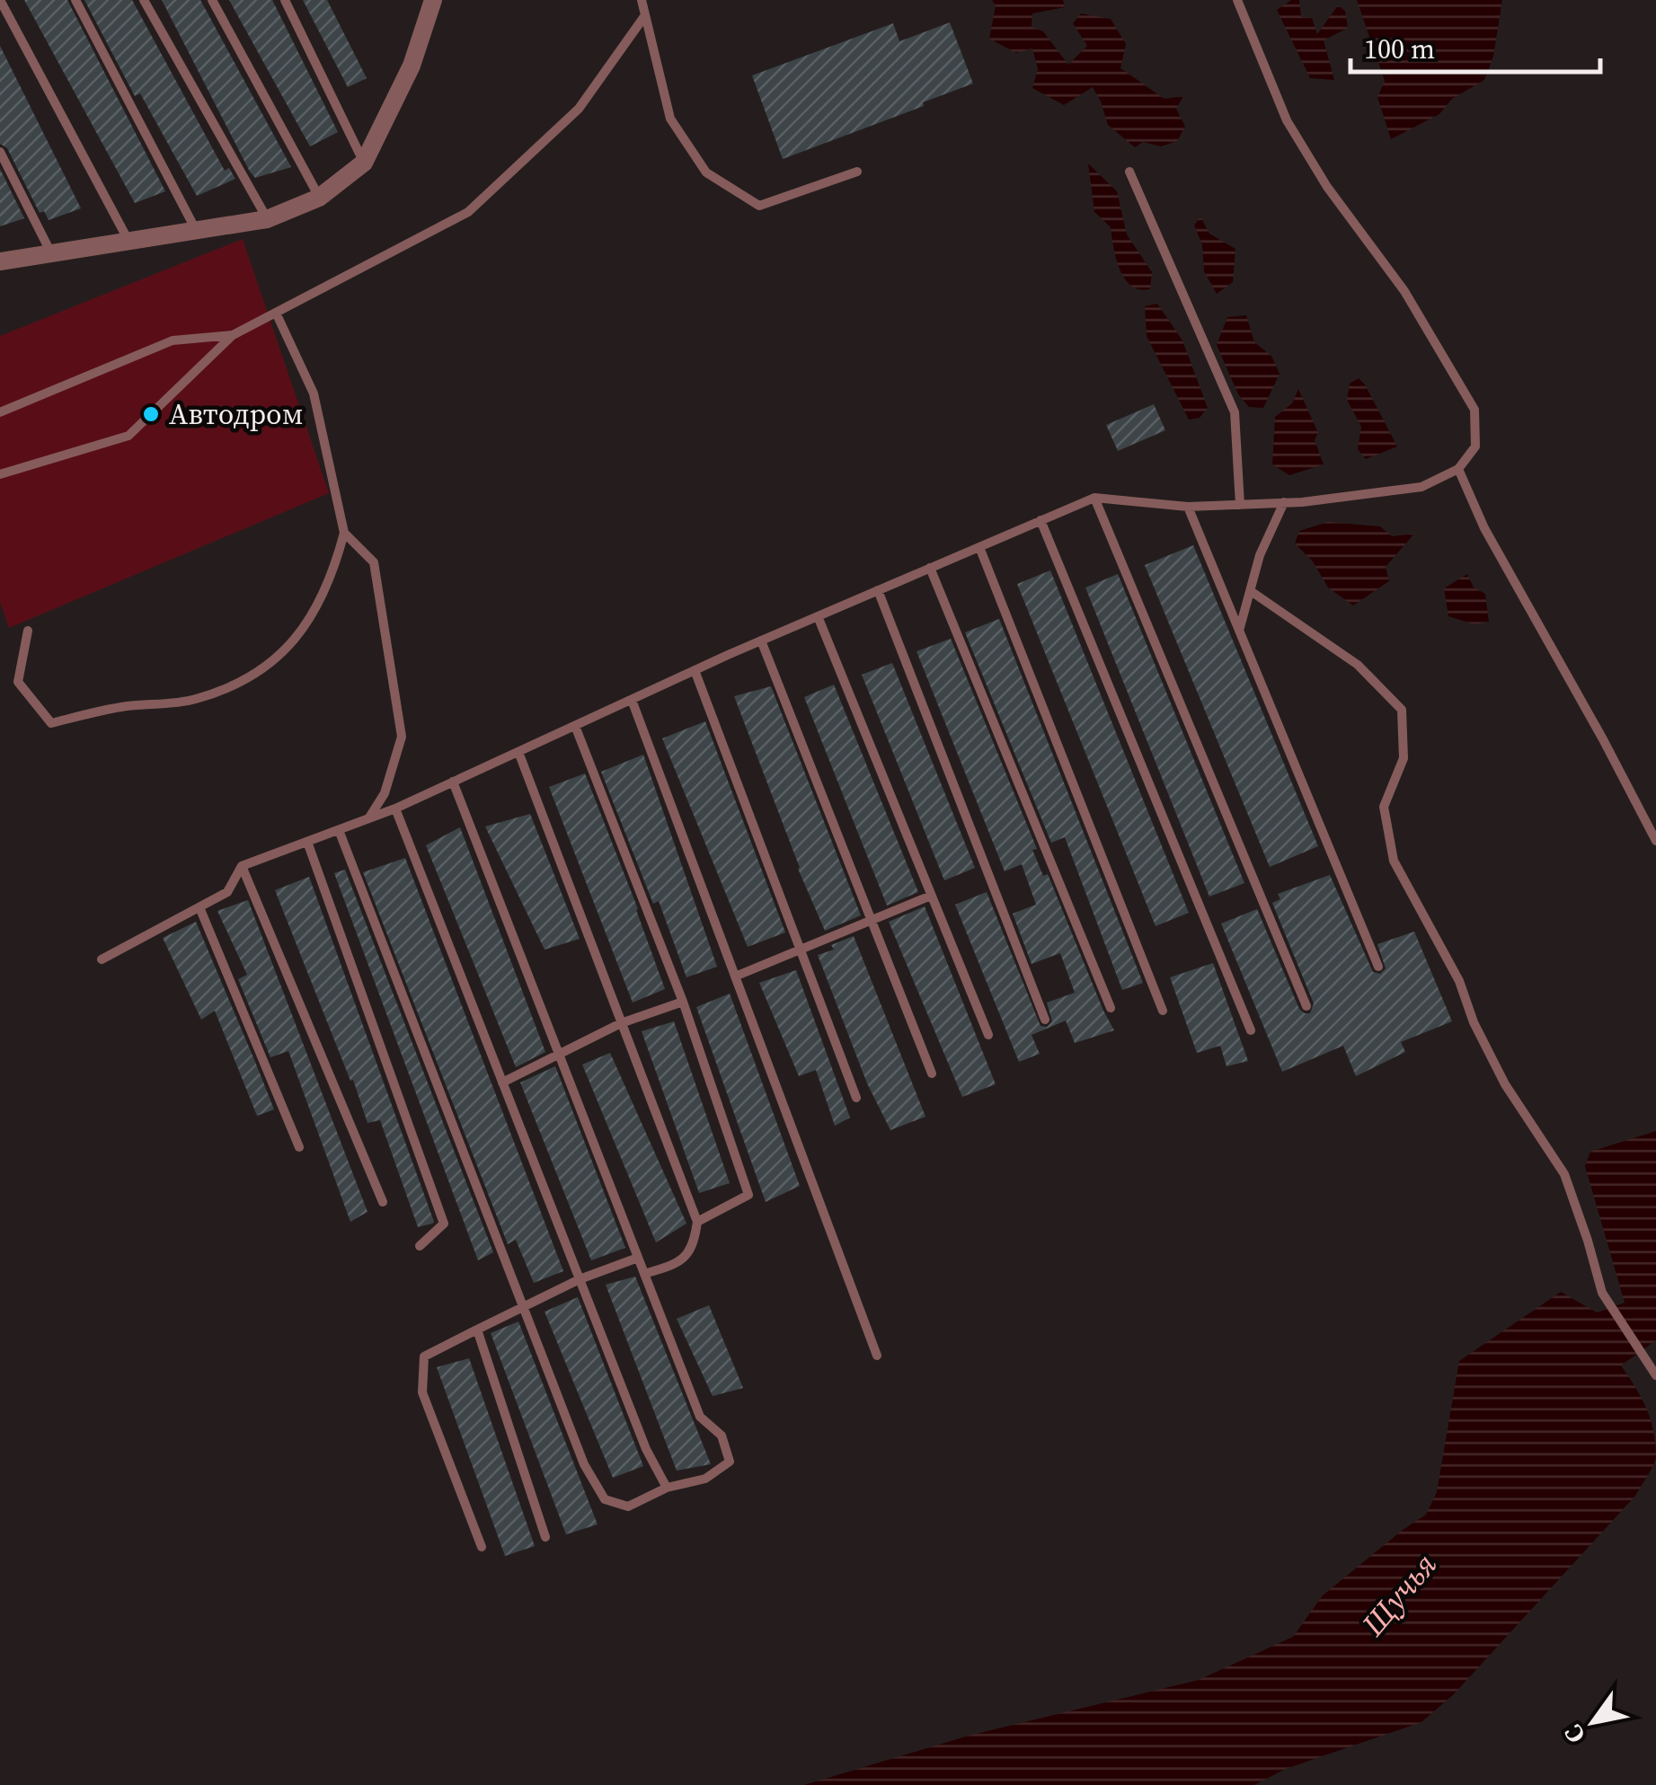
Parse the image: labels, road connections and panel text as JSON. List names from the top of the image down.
{
  "water": ["Щучья"],
  "places": ["Автодром"],
  "scale_bar": "100 m",
  "north": "bottom left"
}
